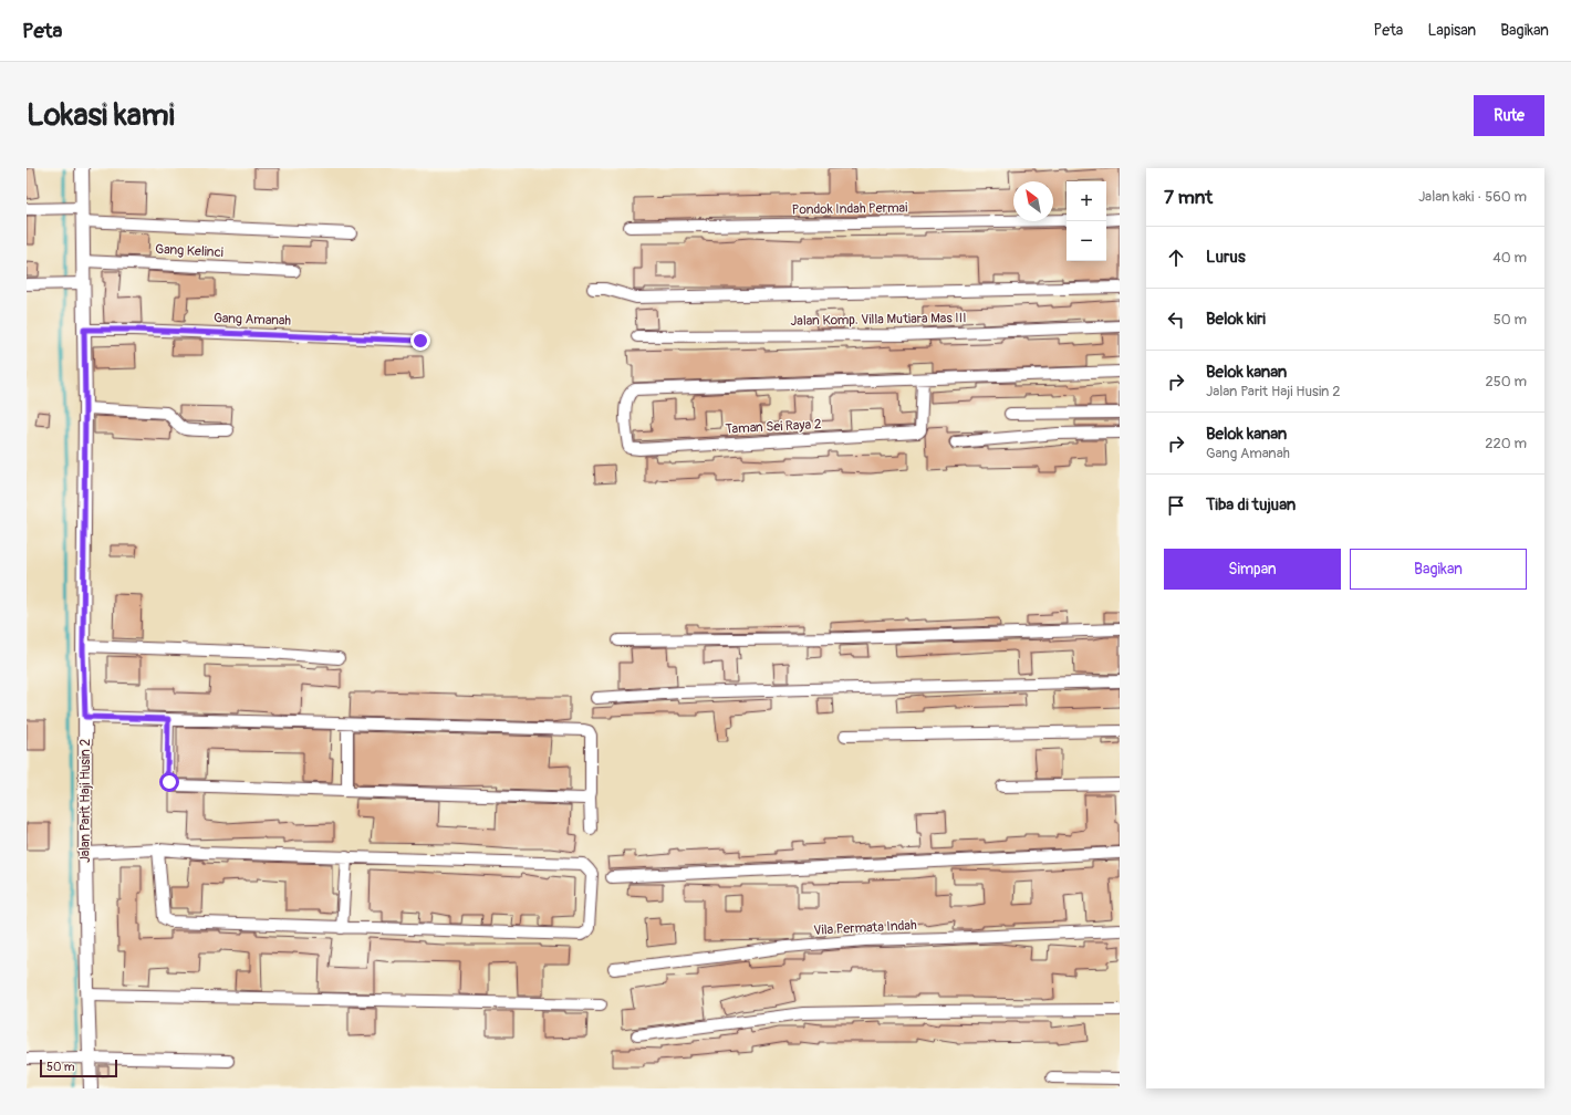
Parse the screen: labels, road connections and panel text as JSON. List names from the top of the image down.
{
  "streets": {
    "street": [
      "Pondok Indah Permai",
      "Gang Kelinci",
      "Gang Amanah",
      "Jalan Komp. Villa Mutiara Mas III",
      "Taman Sei Raya 2",
      "Jalan Parit Haji Husin 2",
      "Vila Permata Indah"
    ]
  },
  "crossings": [
    ["Gang Kelinci", "Jalan Parit Haji Husin 2"],
    ["Gang Amanah", "Jalan Parit Haji Husin 2"]
  ],
  "scale_bar": "50 m",
  "north": "top left",
  "page": {
    "header": "Peta",
    "nav": ["Peta", "Lapisan", "Bagikan"],
    "buttons": [
      "Rute",
      ["Simpan", "Bagikan"]
    ],
    "title": "Lokasi kami",
    "heading": ["7 mnt", "Jalan kaki · 560 m"],
    "map_buttons": ["+", "−"],
    "list": [
      ["Lurus", "40 m"],
      ["Belok kiri", "50 m"],
      ["Belok kanan", "Jalan Parit Haji Husin 2", "250 m"],
      ["Belok kanan", "Gang Amanah", "220 m"],
      "Tiba di tujuan"
    ],
    "scale": "50 m"
  }
}
